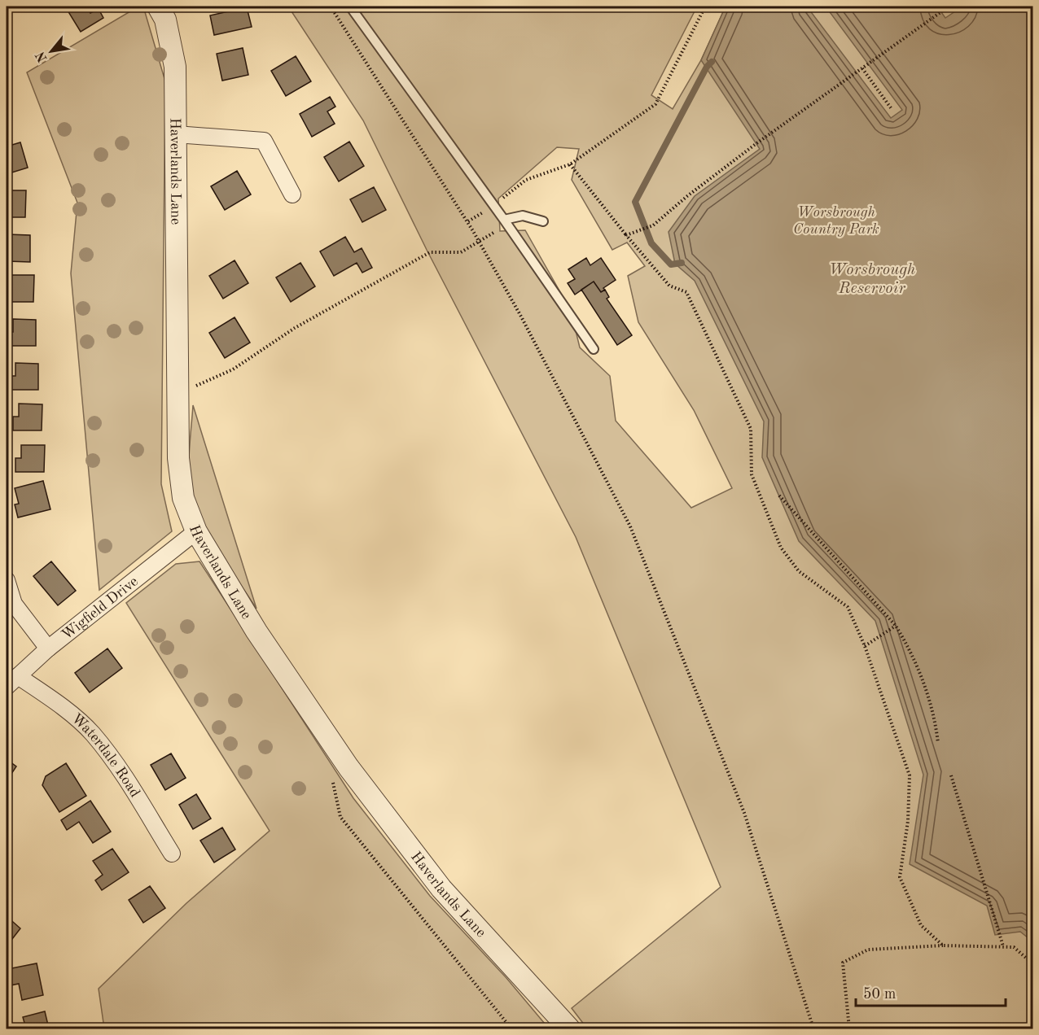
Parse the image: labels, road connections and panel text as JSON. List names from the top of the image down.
{
  "streets": {
    "street": ["Haverlands Lane", "Wigfield Drive", "Waterdale Road"]
  },
  "crossings": [
    ["Haverlands Lane", "Wigfield Drive"],
    ["Wigfield Drive", "Waterdale Road"]
  ],
  "water": ["Worsbrough Reservoir"],
  "parks": ["Worsbrough Country Park"],
  "scale_bar": "50 m",
  "north": "bottom left"
}
